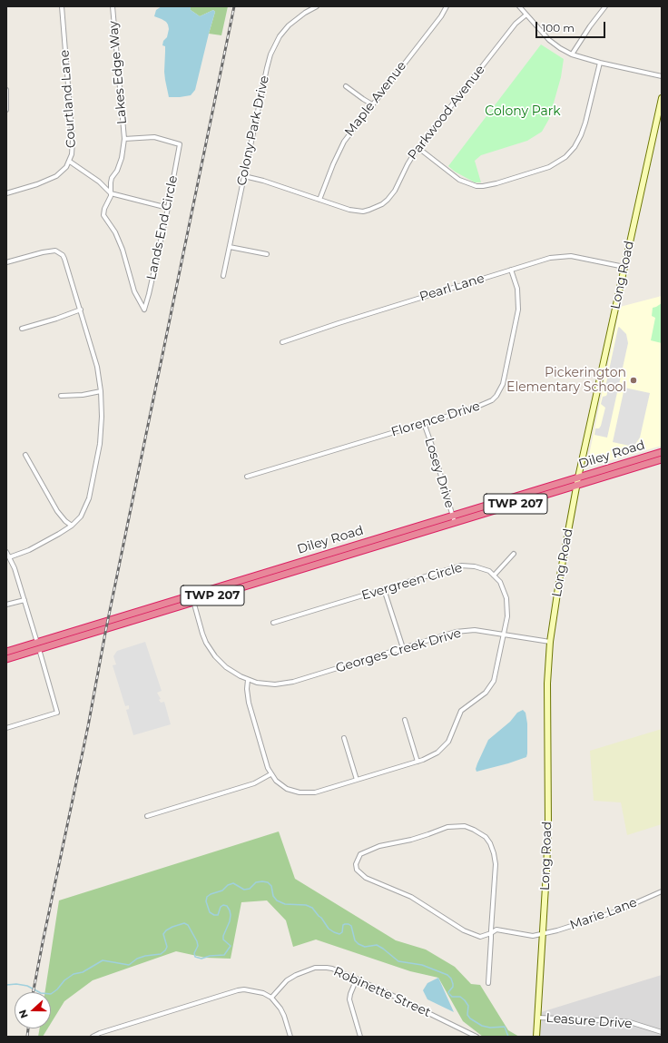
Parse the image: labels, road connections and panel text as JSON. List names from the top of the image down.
{
  "streets": {
    "highway": ["Diley Road", "TWP 207"],
    "main road": ["Long Road"],
    "street": [
      "Lakes Edge Way",
      "Courtland Lane",
      "Maple Avenue",
      "Parkwood Avenue",
      "Colony Park Drive",
      "Lands End Circle",
      "Pearl Lane",
      "Florence Drive",
      "Losey Drive",
      "Evergreen Circle",
      "Georges Creek Drive",
      "Marie Lane",
      "Robinette Street",
      "Leasure Drive"
    ]
  },
  "crossings": [
    ["Lakes Edge Way", "Lands End Circle"],
    ["Maple Avenue", "Parkwood Avenue"],
    ["Parkwood Avenue", "Colony Park Drive"],
    ["Long Road", "Pearl Lane"],
    ["Long Road", "Diley Road"],
    ["Long Road", "Georges Creek Drive"],
    ["Long Road", "Marie Lane"],
    ["Long Road", "Leasure Drive"],
    ["Pearl Lane", "Florence Drive"],
    ["Florence Drive", "Losey Drive"],
    ["Diley Road", "Losey Drive"],
    ["Evergreen Circle", "Georges Creek Drive"]
  ],
  "parks": ["Colony Park"],
  "places": ["Pickerington Elementary School"],
  "scale_bar": "100 m",
  "north": "left"
}
